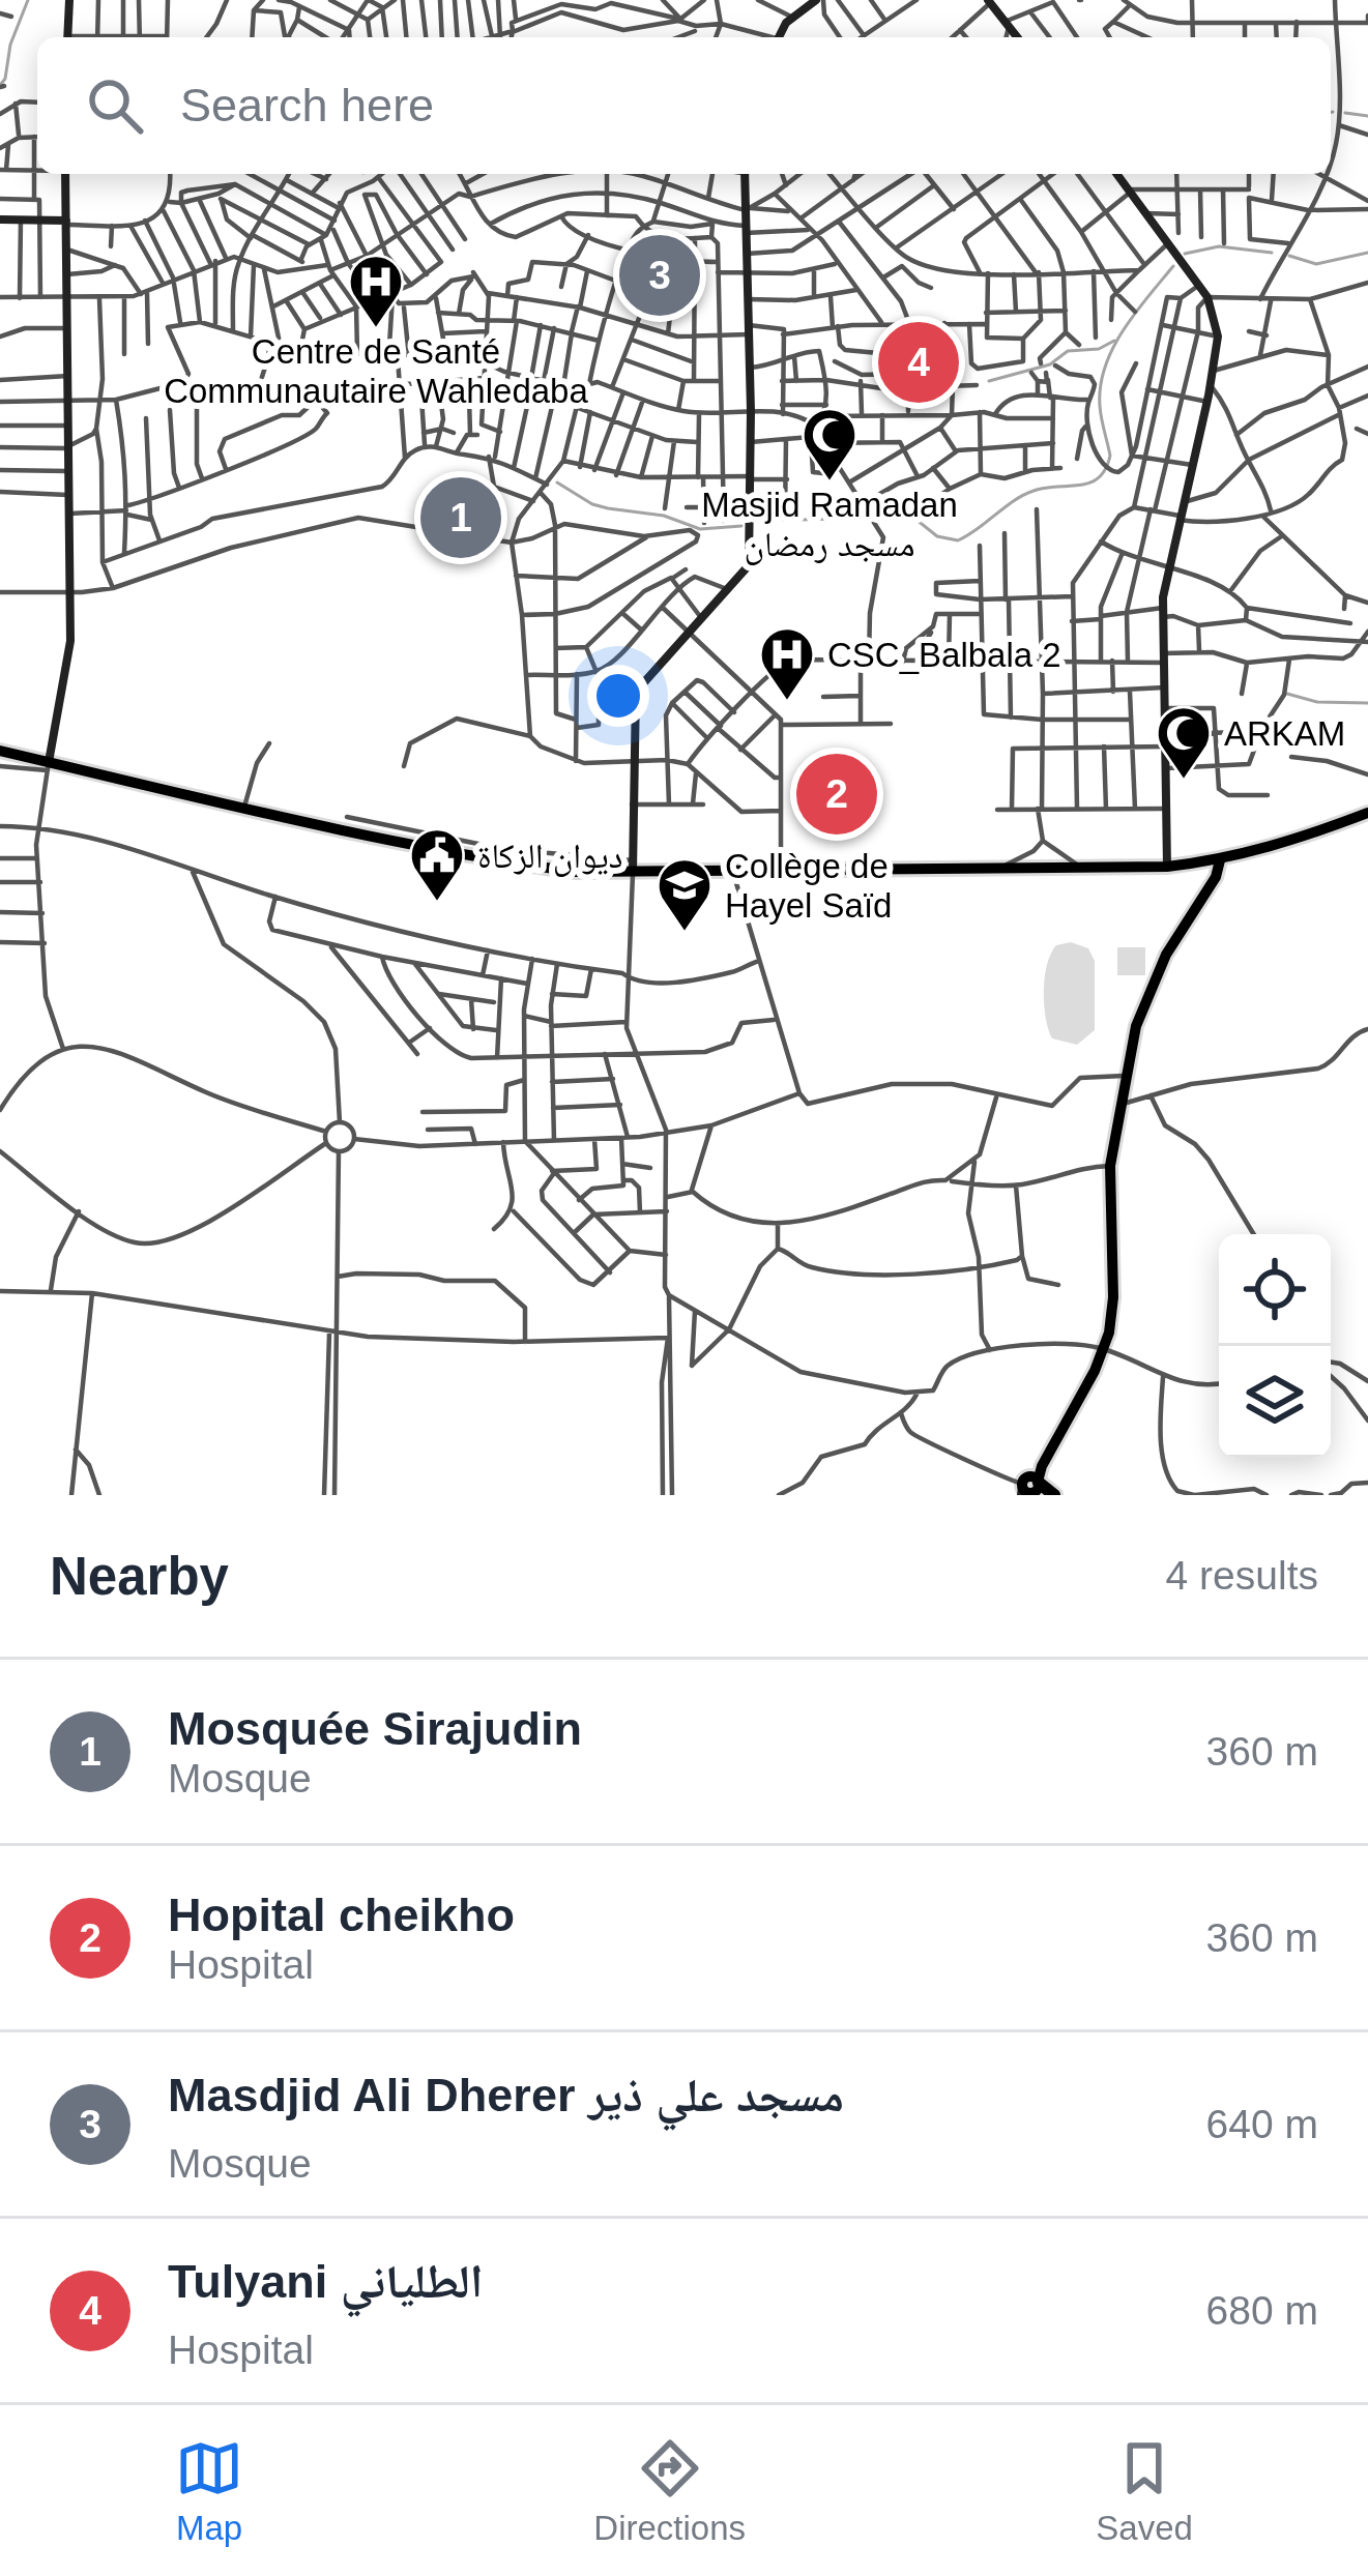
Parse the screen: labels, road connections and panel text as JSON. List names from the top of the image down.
{
  "places": {
    "hospital": ["Centre de Santé Communautaire Wahledaba", "CSC_Balbala 2"],
    "mosque": ["Masjid Ramadan مسجد رمضان", "ARKAM"],
    "public building": ["ديوان الزكاة"],
    "school or university": ["Collège de Hayel Saïd"]
  },
  "page": {
    "search": "Search here",
    "pins": [
      "3",
      "4",
      "1",
      "2"
    ],
    "heading": ["Nearby", "4 results"],
    "list": [
      {
        "mark": "1",
        "name": "Mosquée Sirajudin",
        "note": "Mosque",
        "value": "360 m"
      },
      {
        "mark": "2",
        "name": "Hopital cheikho",
        "note": "Hospital",
        "value": "360 m"
      },
      {
        "mark": "3",
        "name": "Masdjid Ali Dherer مسجد علي ذير",
        "note": "Mosque",
        "value": "640 m"
      },
      {
        "mark": "4",
        "name": "Tulyani الطلياني",
        "note": "Hospital",
        "value": "680 m"
      }
    ],
    "nav": ["Map", "Directions", "Saved"]
  }
}
